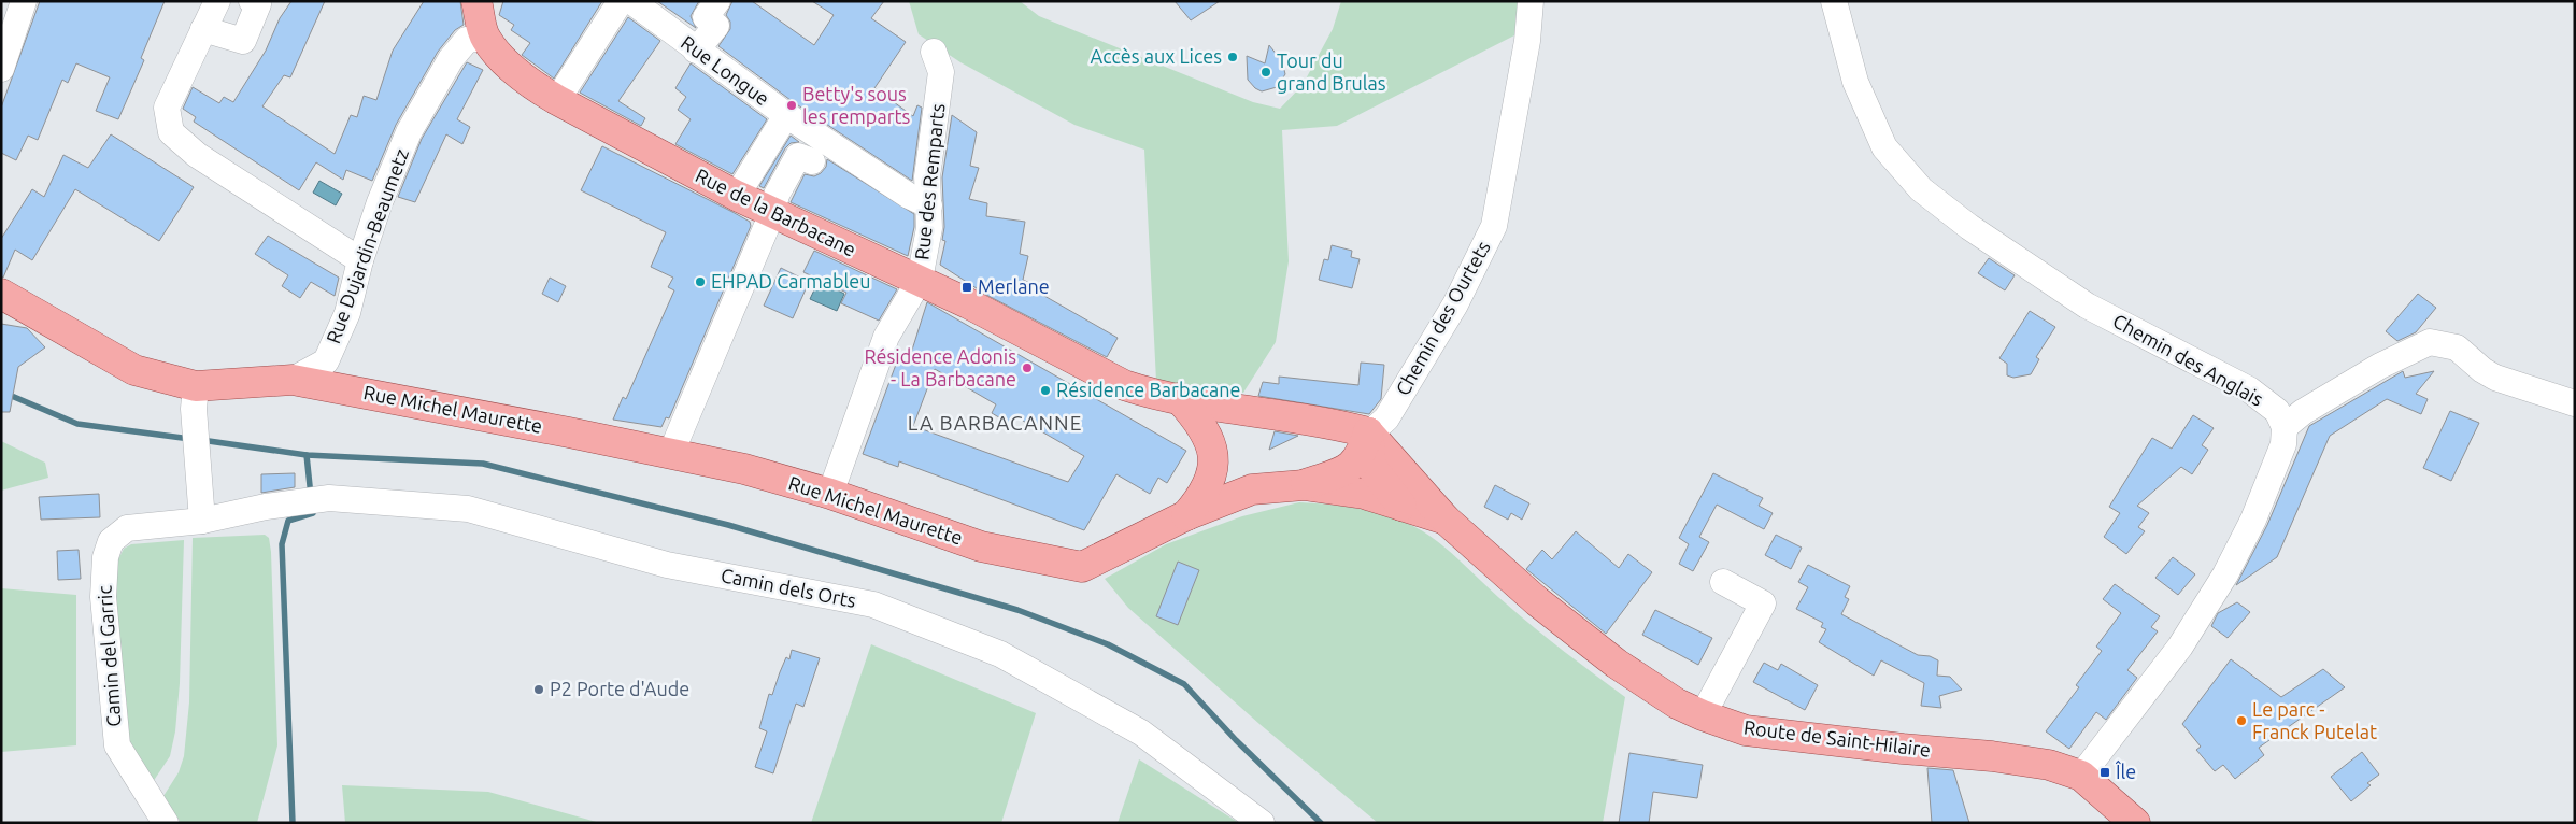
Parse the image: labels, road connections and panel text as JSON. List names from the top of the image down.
{
  "streets": {
    "main road": [
      "Rue de la Barbacane",
      "Rue Dujardin-Beaumetz",
      "Rue Michel Maurette",
      "Route de Saint-Hilaire"
    ],
    "street": [
      "Rue Longue",
      "Rue des Remparts",
      "Chemin des Ourtets",
      "Chemin des Anglais",
      "Camin dels Orts",
      "Camin del Garric"
    ]
  },
  "crossings": [
    ["Rue Longue", "Rue des Remparts"],
    ["Rue des Remparts", "Rue de la Barbacane"],
    ["Rue des Remparts", "Rue Michel Maurette"],
    ["Rue de la Barbacane", "Rue Dujardin-Beaumetz"],
    ["Rue de la Barbacane", "Chemin des Ourtets"],
    ["Rue de la Barbacane", "Route de Saint-Hilaire"],
    ["Rue Dujardin-Beaumetz", "Rue Michel Maurette"],
    ["Chemin des Ourtets", "Route de Saint-Hilaire"],
    ["Rue Michel Maurette", "Route de Saint-Hilaire"],
    ["Camin dels Orts", "Camin del Garric"]
  ],
  "districts": ["LA BARBACANNE"],
  "places": {
    "other": [
      "Accès aux Lices",
      "Tour du grand Brulas",
      "Betty's sous les remparts",
      "EHPAD Carmableu",
      "Résidence Adonis - La Barbacane",
      "Résidence Barbacane",
      "P2 Porte d'Aude",
      "Le parc - Franck Putelat"
    ],
    "transit": ["Merlane", "Île"]
  }
}
